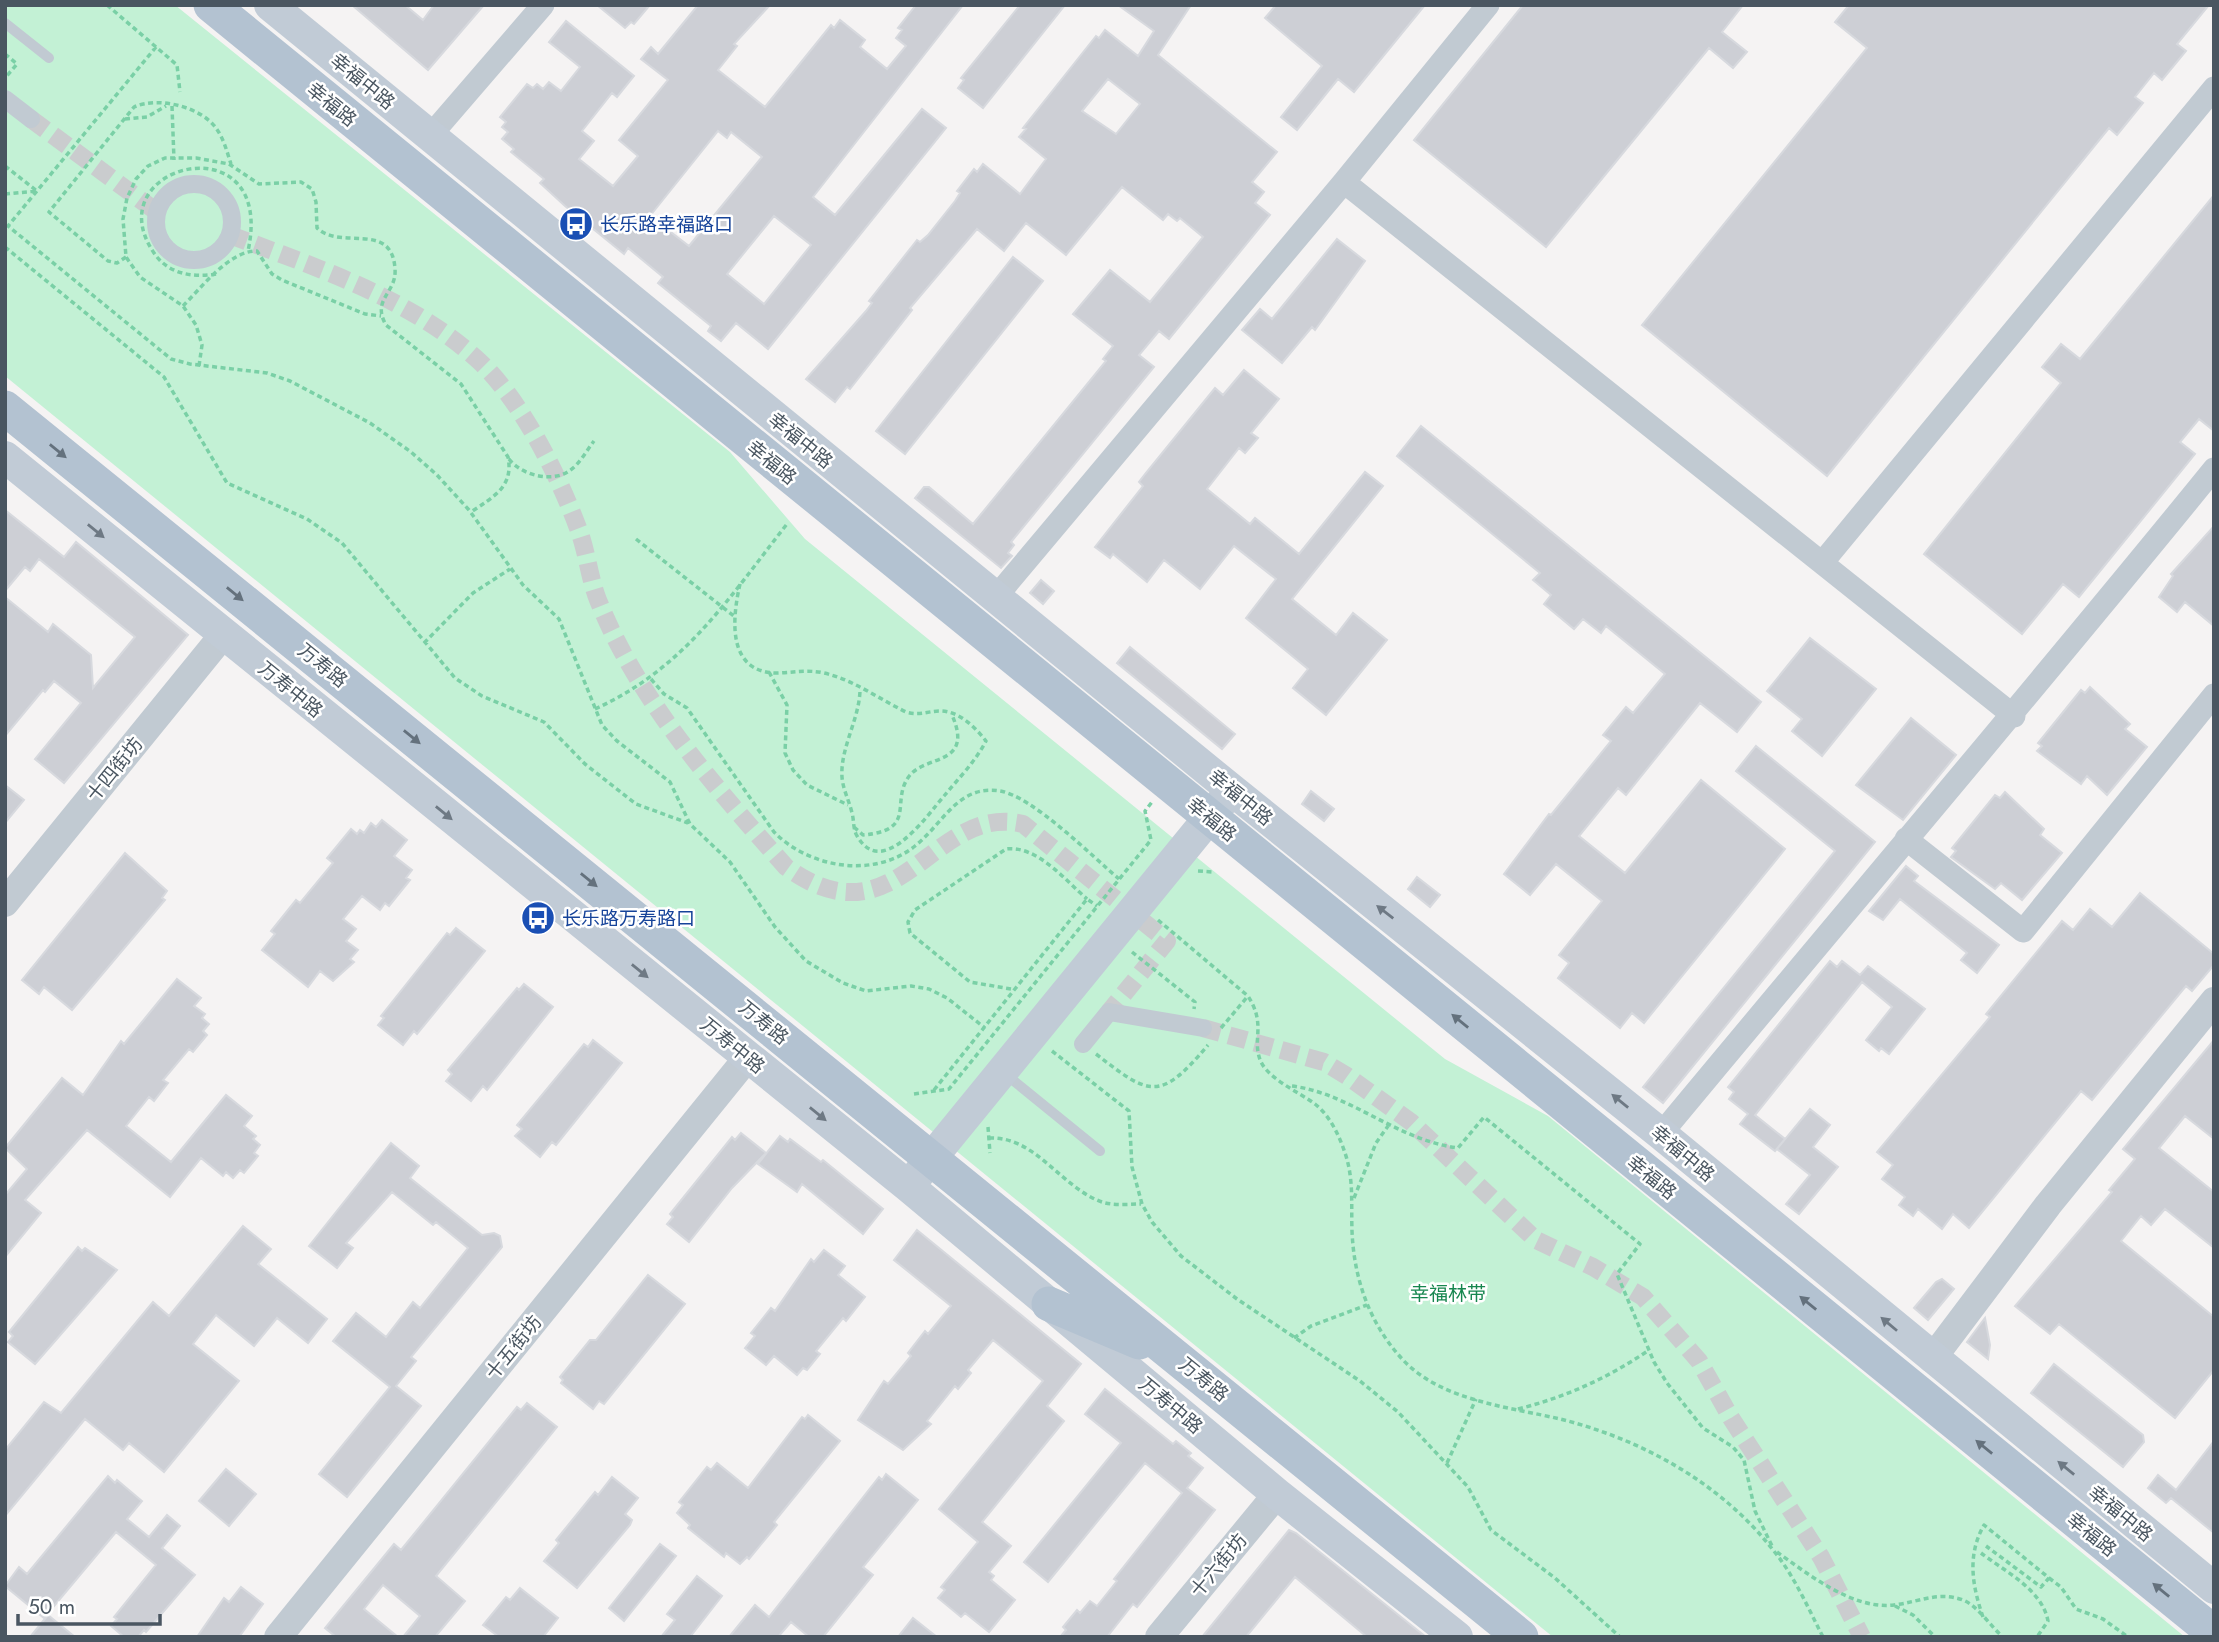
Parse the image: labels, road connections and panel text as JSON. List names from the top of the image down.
{
  "streets": {
    "main road": [
      "幸福中路",
      "幸福路",
      "万寿路",
      "万寿中路"
    ],
    "street": ["十四街坊", "十五街坊", "十六街坊"]
  },
  "crossings": [
    ["万寿中路", "十四街坊"],
    ["万寿中路", "十五街坊"],
    ["万寿中路", "十六街坊"]
  ],
  "one_way": [
    "幸福中路",
    "幸福路",
    "万寿路",
    "万寿中路"
  ],
  "parks": ["幸福林带"],
  "places": {
    "bus stop": ["长乐路幸福路口", "长乐路万寿路口"]
  },
  "scale_bar": "50 m"
}
